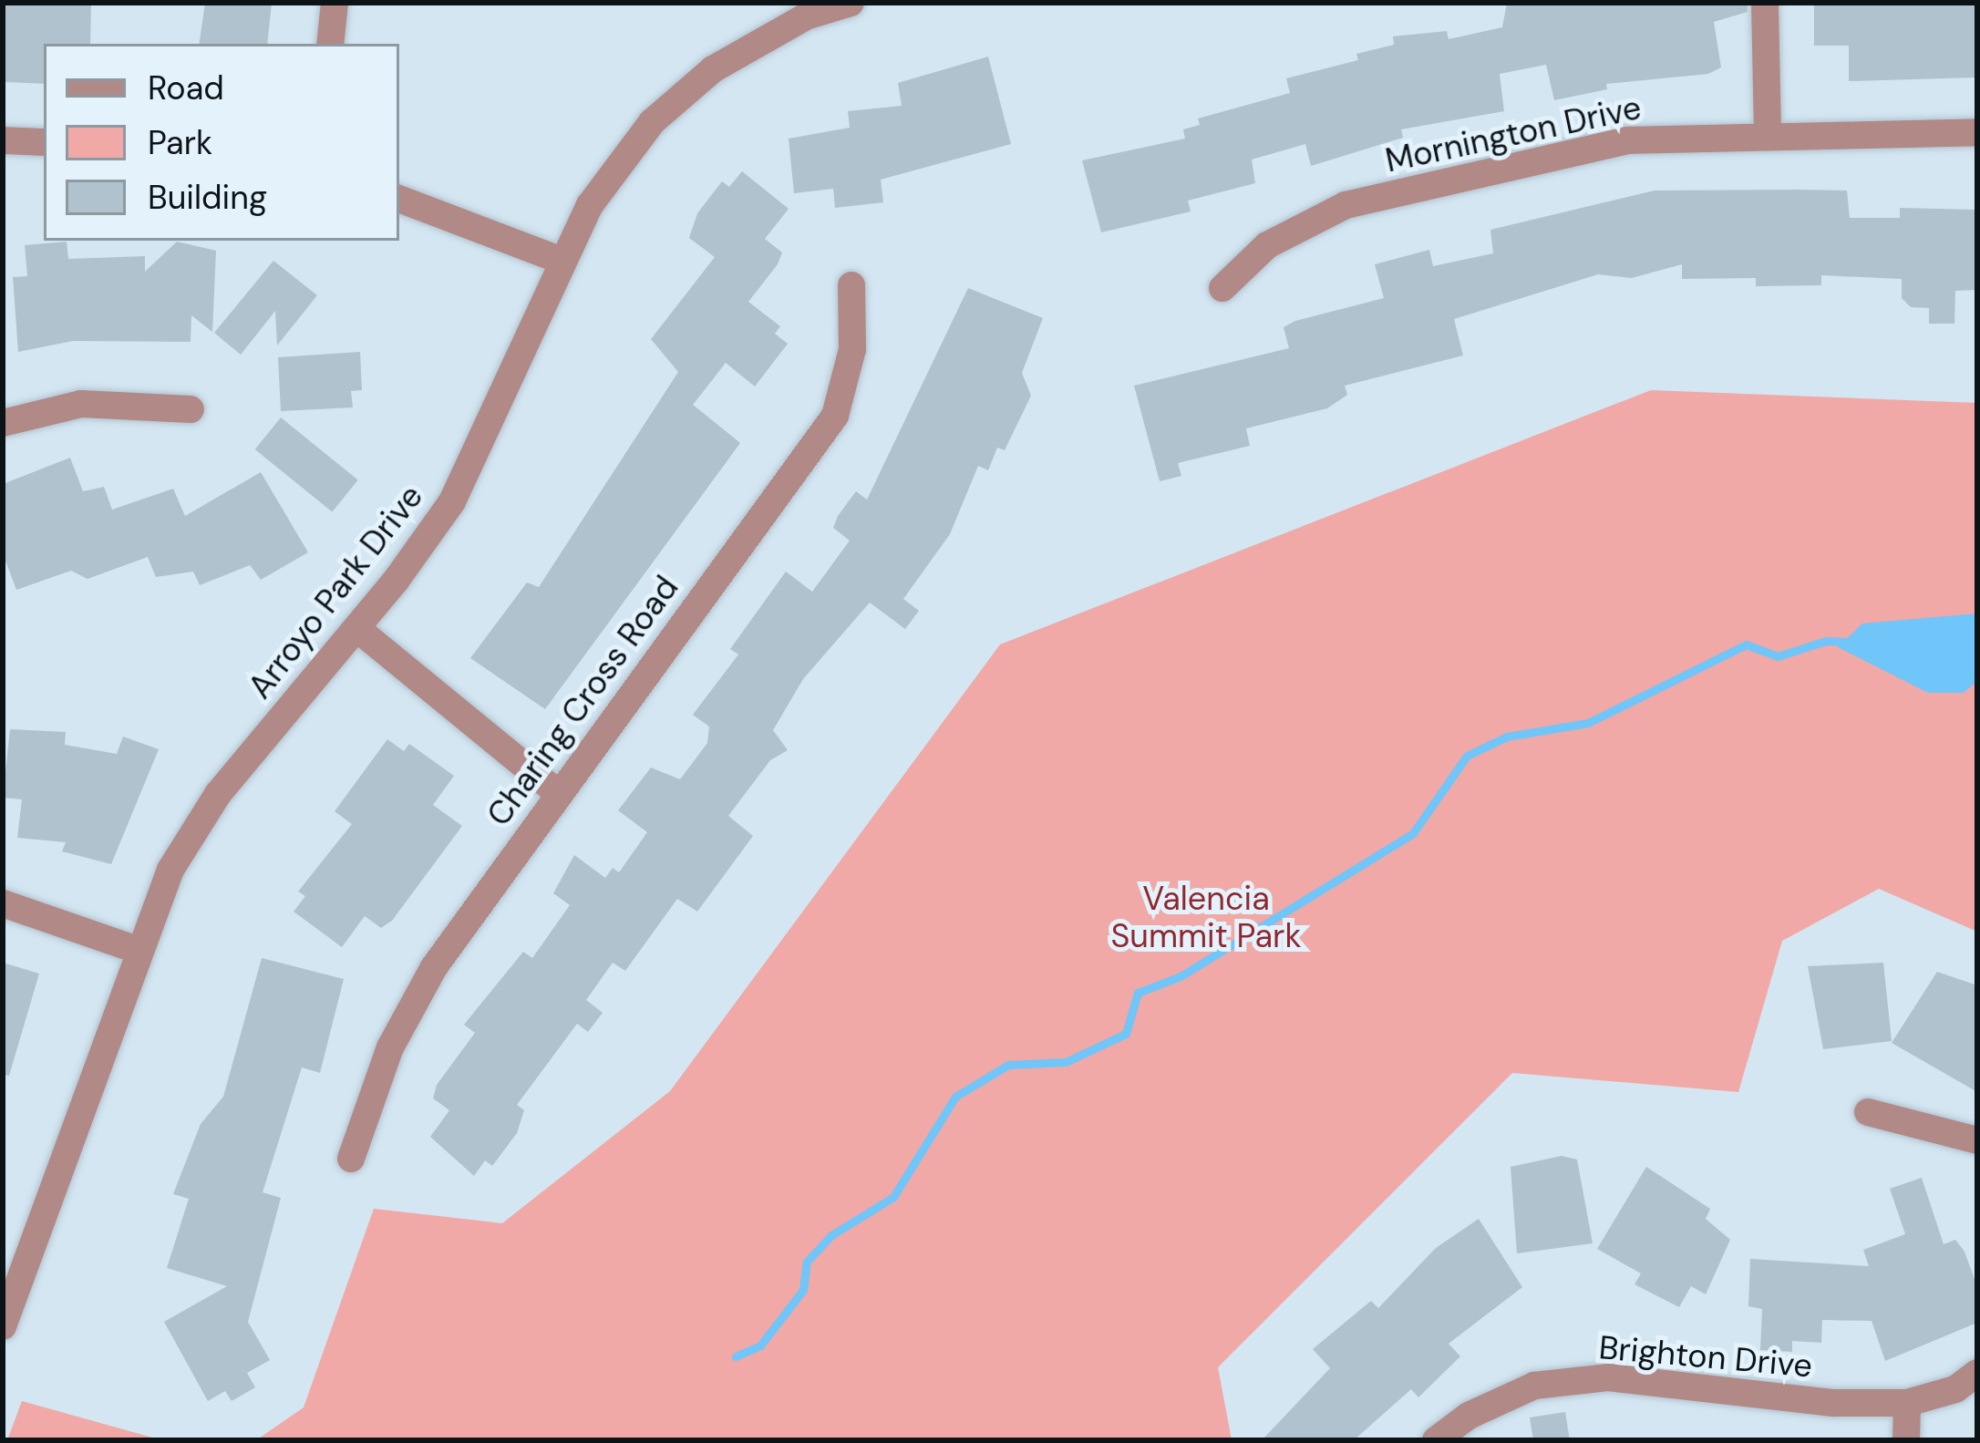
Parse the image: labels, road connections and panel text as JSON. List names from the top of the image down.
{
  "streets": {
    "street": [
      "Mornington Drive",
      "Arroyo Park Drive",
      "Charing Cross Road",
      "Brighton Drive"
    ]
  },
  "parks": ["Valencia Summit Park"],
  "legend": ["Road", "Park", "Building"]
}
